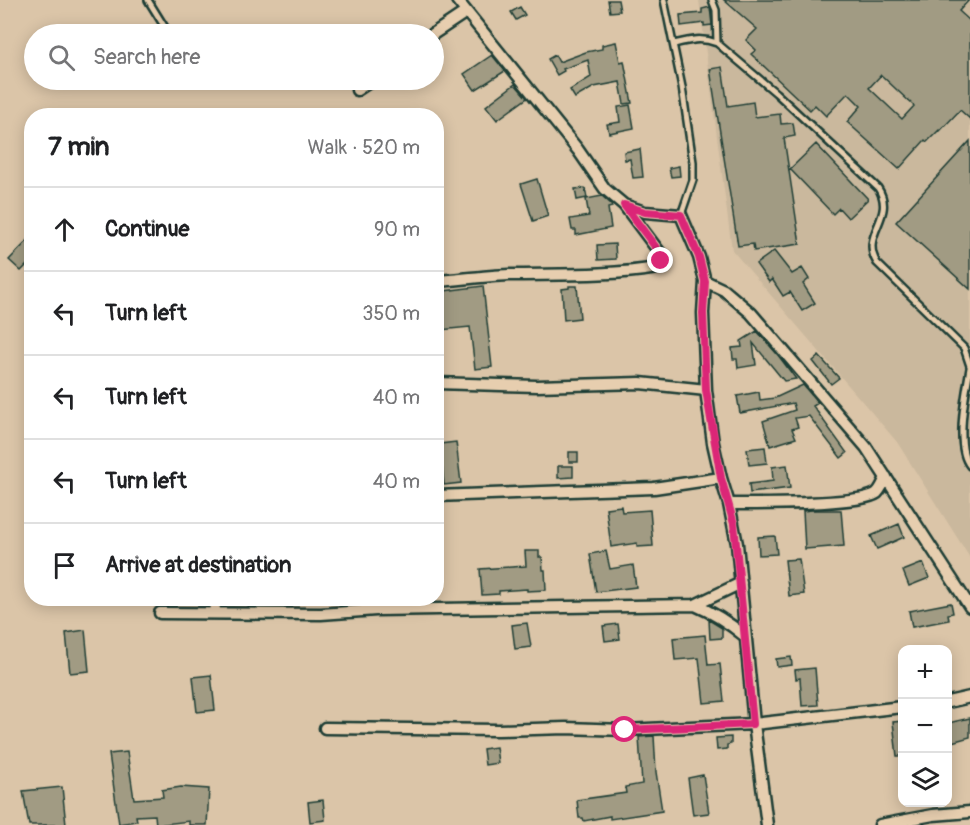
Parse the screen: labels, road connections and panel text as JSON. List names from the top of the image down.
{
  "page": {
    "search": "Search here",
    "heading": ["7 min", "Walk · 520 m"],
    "list": [
      ["Continue", "90 m"],
      ["Turn left", "350 m"],
      ["Turn left", "40 m"],
      ["Turn left", "40 m"],
      "Arrive at destination"
    ],
    "map_buttons": ["+", "−"]
  }
}
